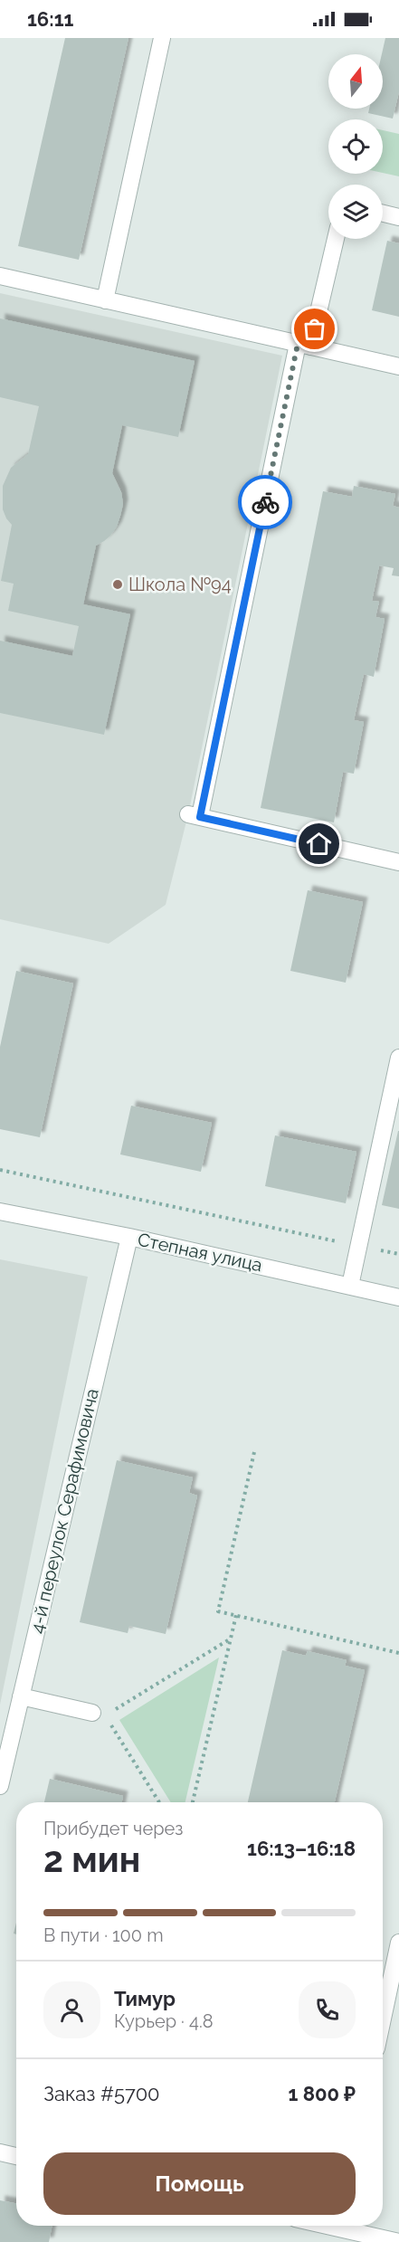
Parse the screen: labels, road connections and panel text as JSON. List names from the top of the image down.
{
  "streets": {
    "street": ["Степная улица", "4-й переулок Серафимовича"]
  },
  "crossings": [
    ["Степная улица", "4-й переулок Серафимовича"]
  ],
  "places": ["Школа №94"],
  "north": "top",
  "page": {
    "status": "16:11",
    "heading": ["2 мин", "Прибудет через", "16:13–16:18"],
    "panel": [
      "Тимур",
      "Курьер · 4.8",
      "Заказ #5700",
      "1 800 ₽"
    ],
    "bar": "В пути · 100 m",
    "buttons": "Помощь"
  }
}
